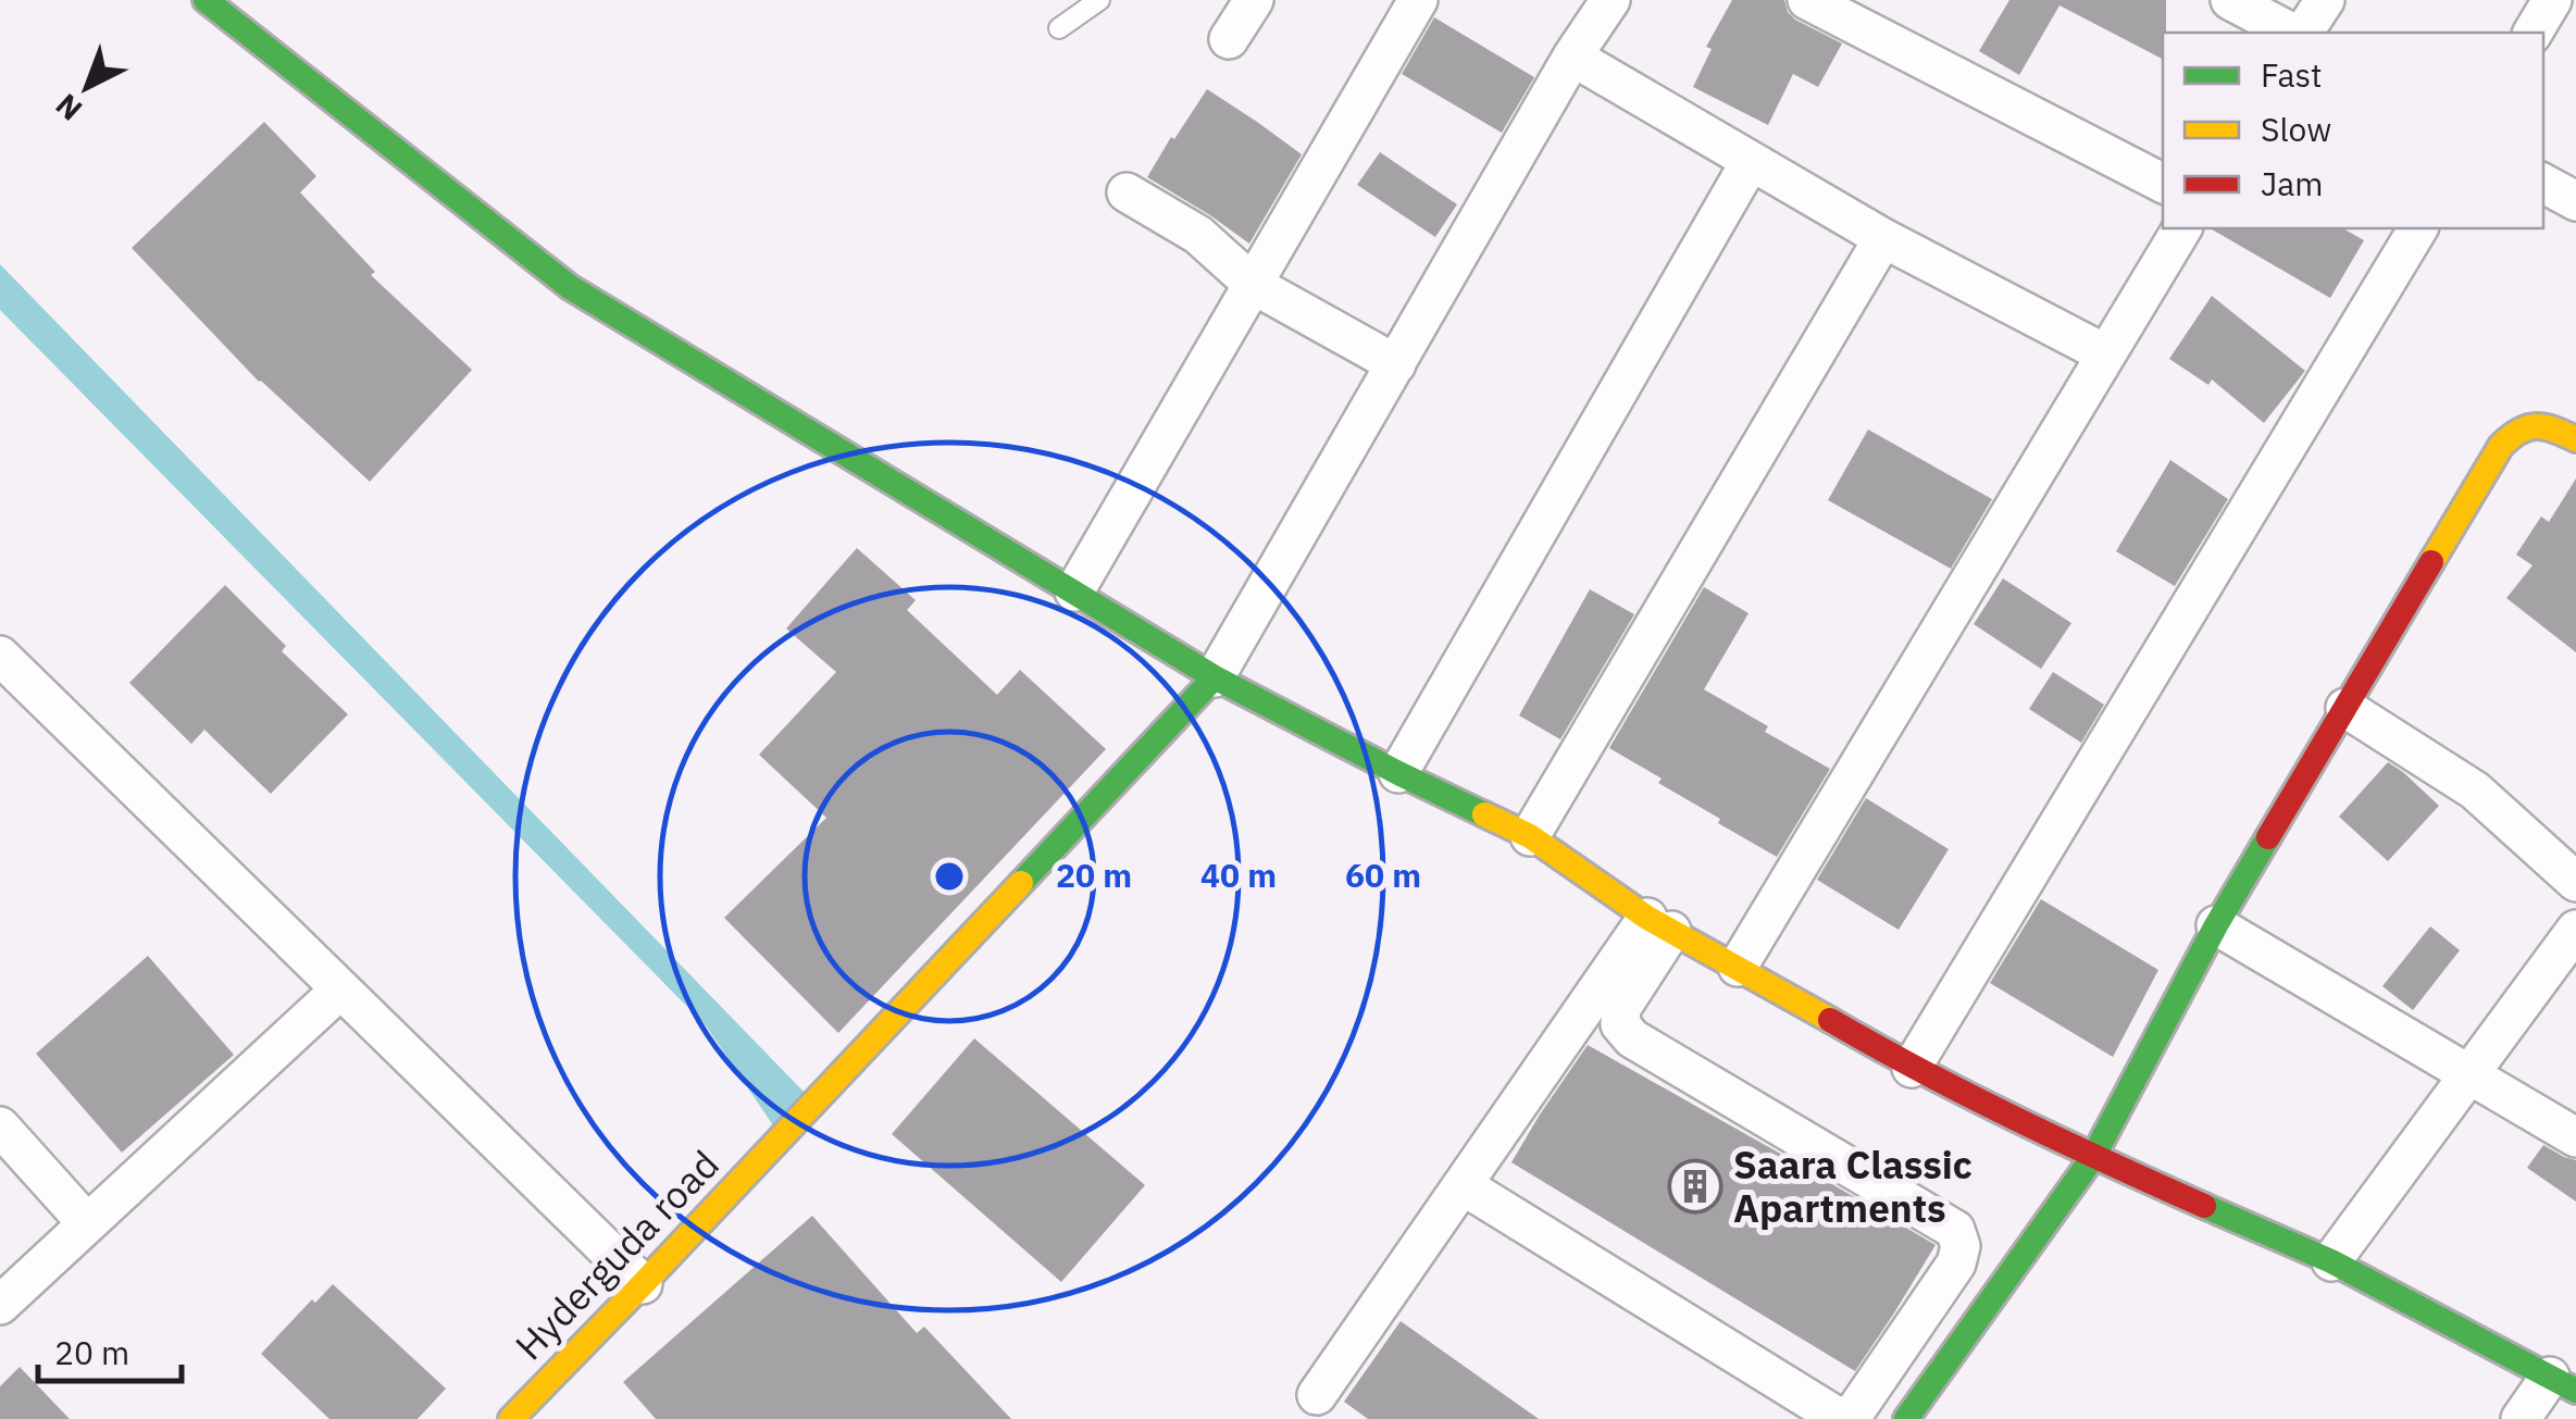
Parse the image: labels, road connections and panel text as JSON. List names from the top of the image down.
{
  "streets": {
    "main road": ["Hyderguda road"]
  },
  "places": {
    "building": ["Saara Classic Apartments"]
  },
  "legend": ["Fast", "Slow", "Jam"],
  "scale_bar": "20 m",
  "north": "bottom left",
  "rings": ["20 m", "40 m", "60 m"]
}
